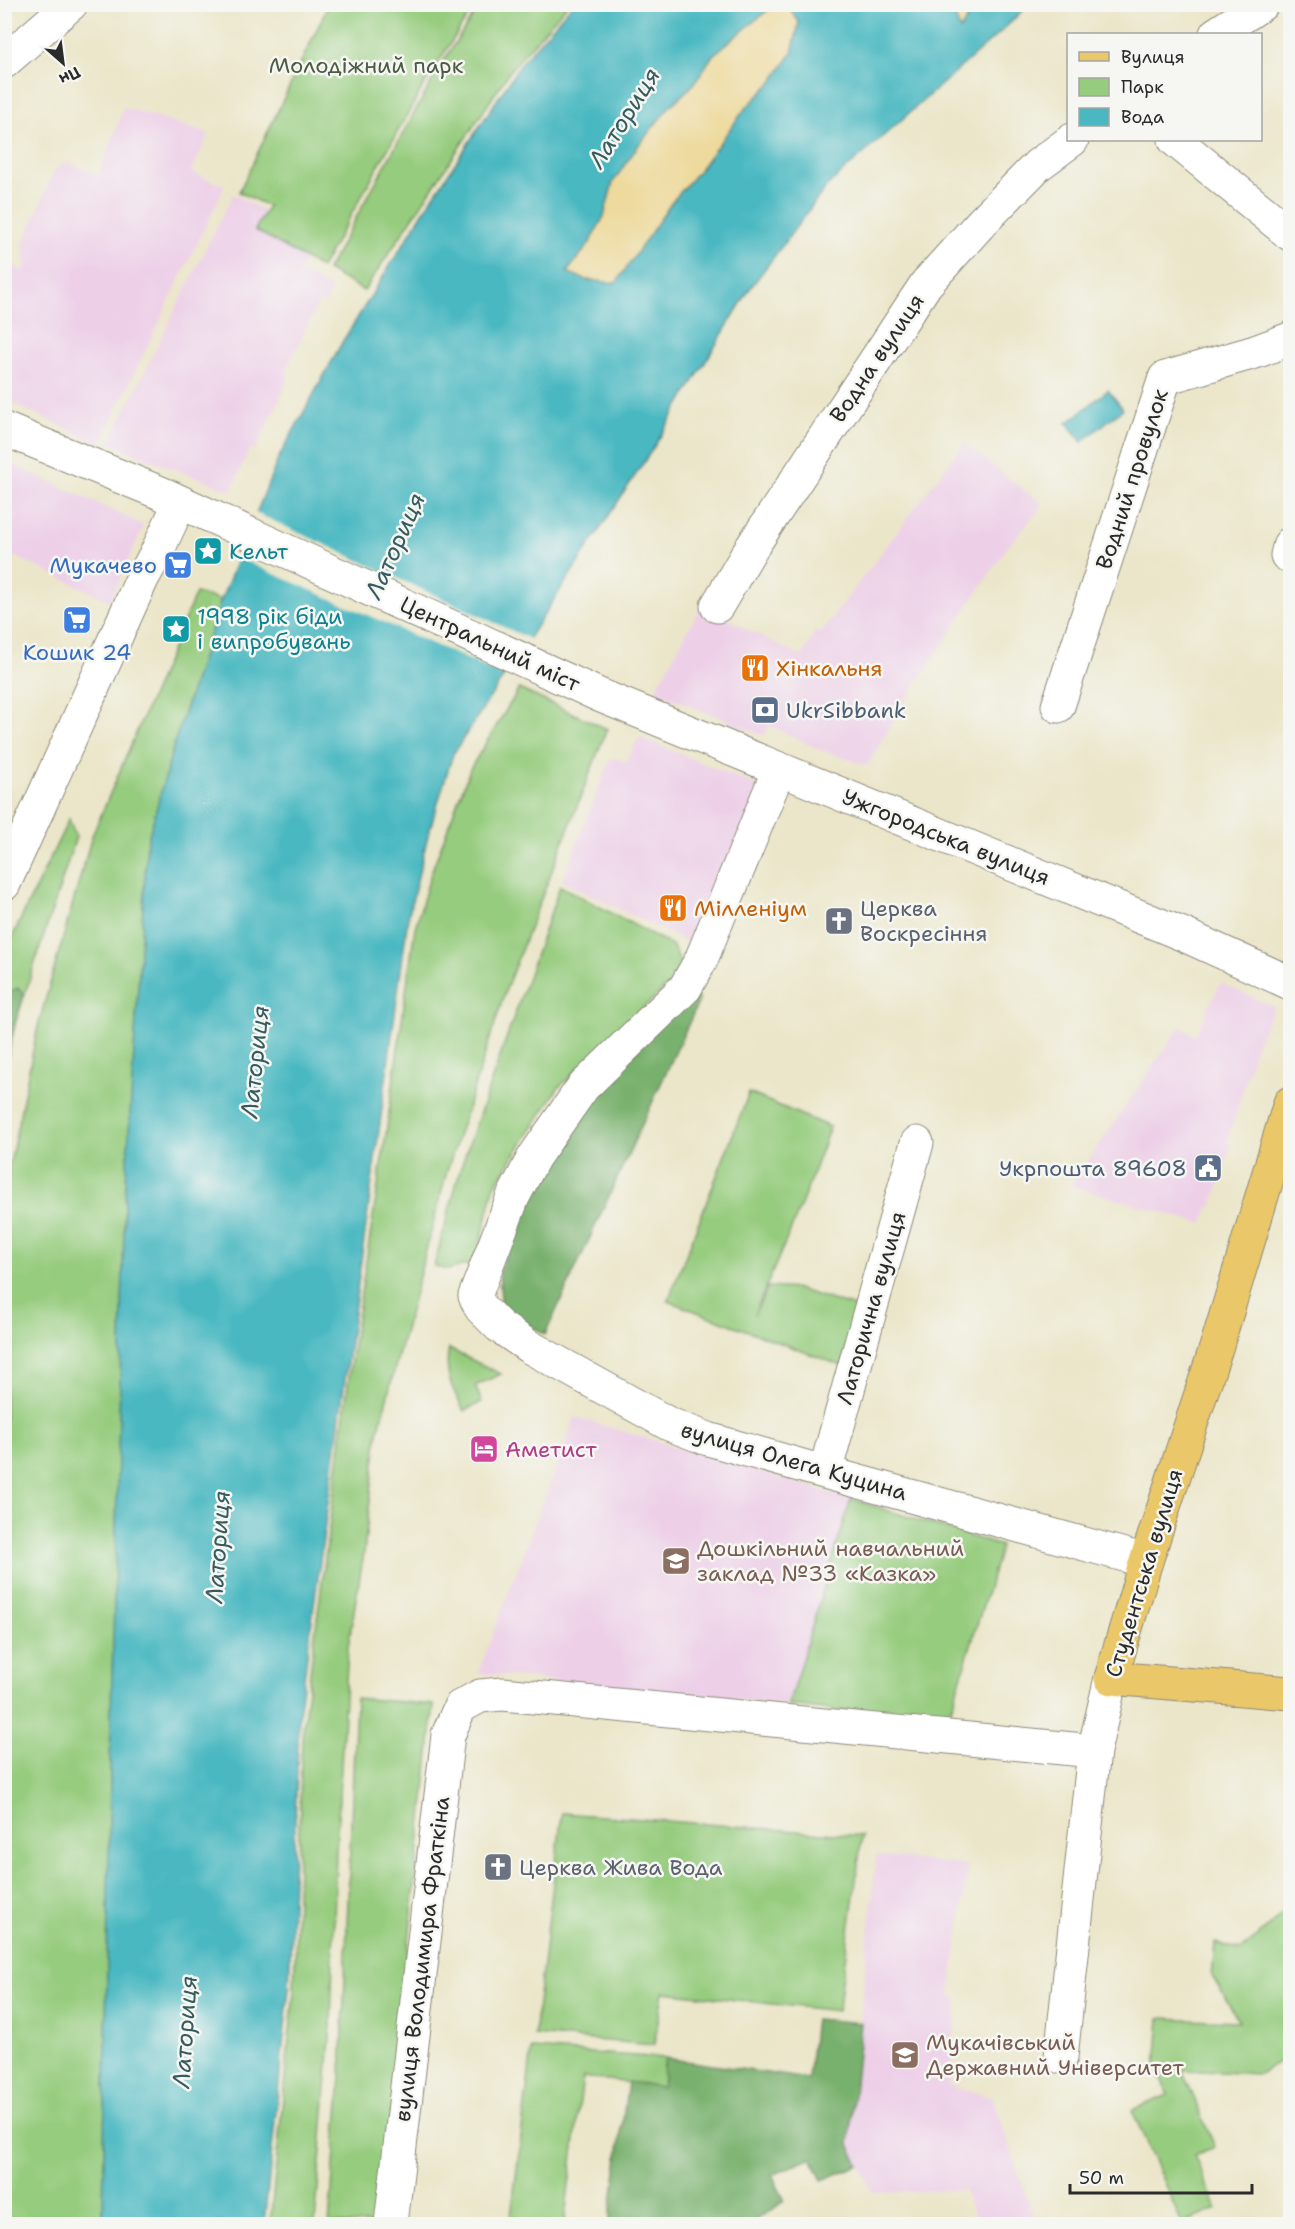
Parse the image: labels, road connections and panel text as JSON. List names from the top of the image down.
{
  "streets": {
    "main road": ["Студентська вулиця"],
    "street": [
      "Водна вулиця",
      "Водний провулок",
      "Центральний міст",
      "Ужгородська вулиця",
      "Латорична вулиця",
      "вулиця Олега Куцина",
      "вулиця Володимира Фраткіна"
    ]
  },
  "crossings": [
    ["Центральний міст", "Ужгородська вулиця"],
    ["Ужгородська вулиця", "вулиця Олега Куцина"],
    ["Латорична вулиця", "вулиця Олега Куцина"],
    ["вулиця Олега Куцина", "Студентська вулиця"],
    ["Студентська вулиця", "вулиця Володимира Фраткіна"]
  ],
  "water": ["Латориця"],
  "parks": ["Молодіжний парк"],
  "places": {
    "place": ["Кельт", "1998 рік біди і випробувань"],
    "supermarket": ["Мукачево", "Кошик 24"],
    "restaurant": ["Хінкальня", "Мілленіум"],
    "bank": ["UkrSibbank"],
    "church": ["Церква Воскресіння", "Церква Жива Вода"],
    "public building": ["Укрпошта 89608"],
    "hotel": ["Аметист"],
    "school or university": ["Дошкільний навчальний заклад №33 «Казка»", "Мукачівський Державний Університет"]
  },
  "legend": ["Вулиця", "Парк", "Вода"],
  "scale_bar": "50 m",
  "north": "bottom right"
}
